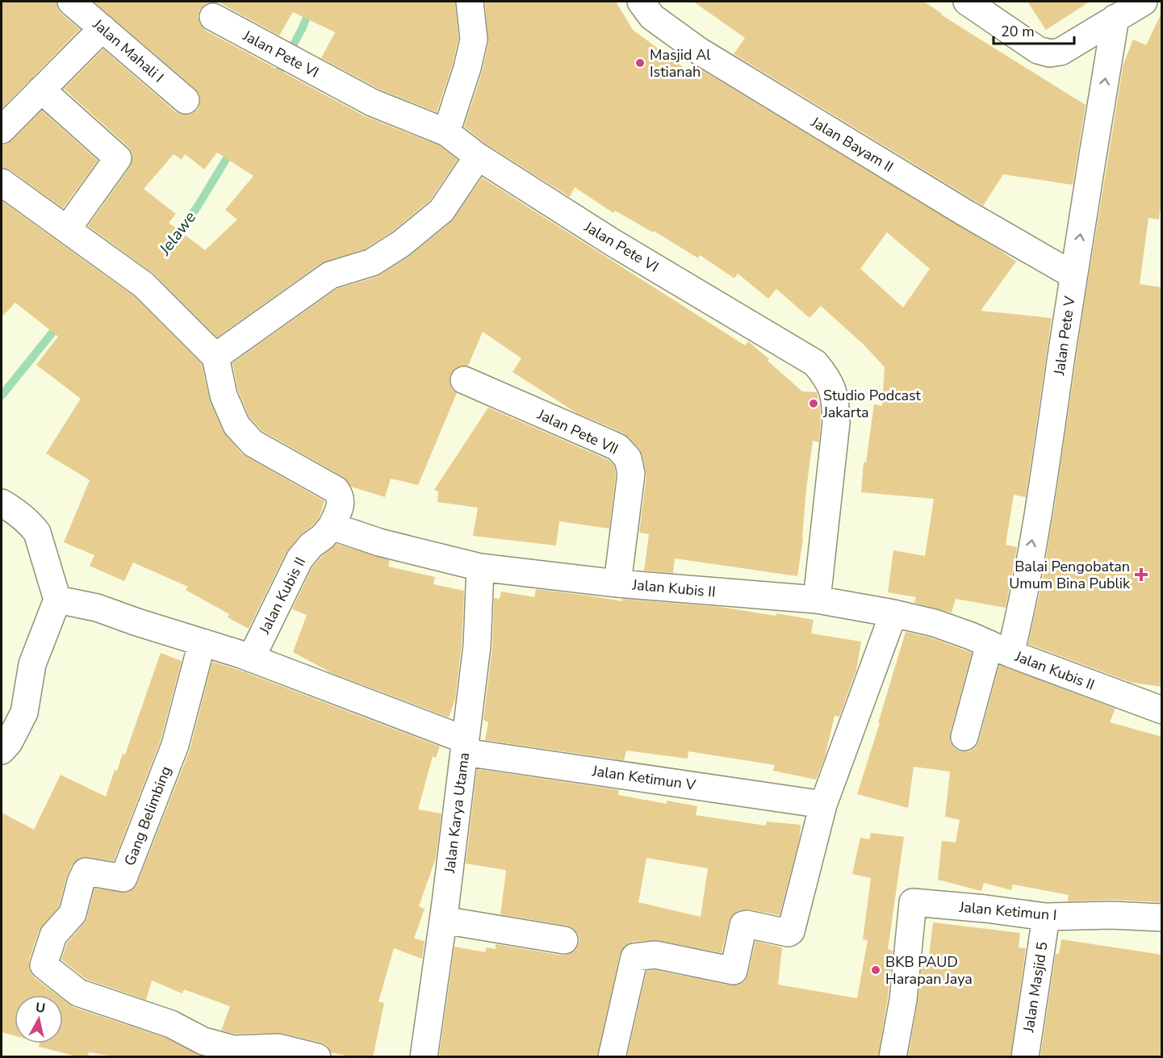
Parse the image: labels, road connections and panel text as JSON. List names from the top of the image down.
{
  "streets": {
    "street": [
      "Jalan Mahali I",
      "Jalan Pete VI",
      "Jalan Bayam II",
      "Jalan Pete V",
      "Jalan Pete VII",
      "Jalan Kubis II",
      "Jalan Ketimun V",
      "Jalan Karya Utama",
      "Gang Belimbing",
      "Jalan Ketimun I",
      "Jalan Masjid 5"
    ]
  },
  "crossings": [
    ["Jalan Pete VI", "Jalan Kubis II"],
    ["Jalan Bayam II", "Jalan Pete V"],
    ["Jalan Pete V", "Jalan Kubis II"],
    ["Jalan Pete VII", "Jalan Kubis II"],
    ["Jalan Kubis II", "Jalan Karya Utama"],
    ["Jalan Ketimun V", "Jalan Karya Utama"],
    ["Jalan Ketimun I", "Jalan Masjid 5"]
  ],
  "one_way": ["Jalan Pete V"],
  "water": ["Jelawe"],
  "places": {
    "other": ["Masjid Al Istianah", "Studio Podcast Jakarta", "BKB PAUD Harapan Jaya"],
    "health": ["Balai Pengobatan Umum Bina Publik"]
  },
  "scale_bar": "20 m",
  "north": "top"
}
